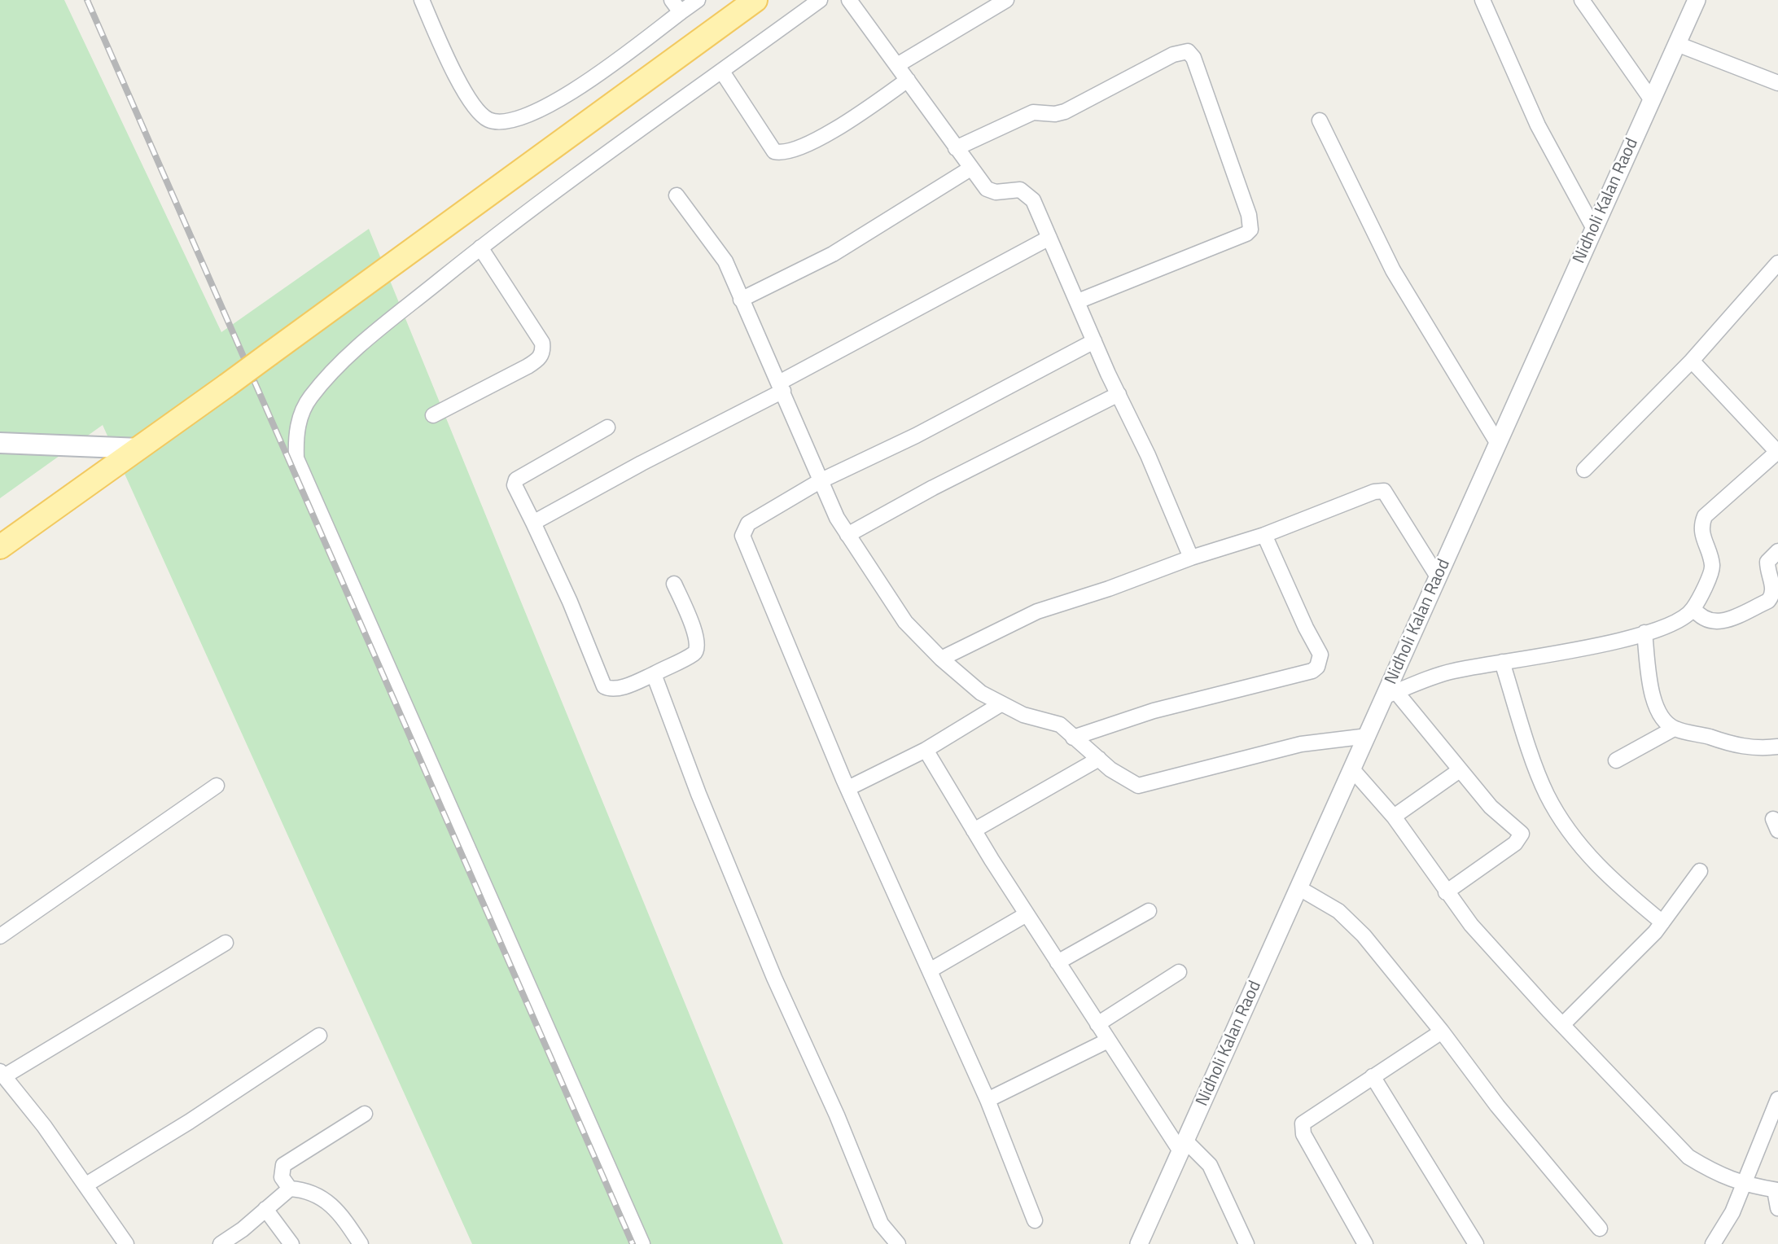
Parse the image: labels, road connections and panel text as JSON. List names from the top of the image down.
{
  "streets": {
    "street": ["Nidholi Kalan Raod"]
  }
}
